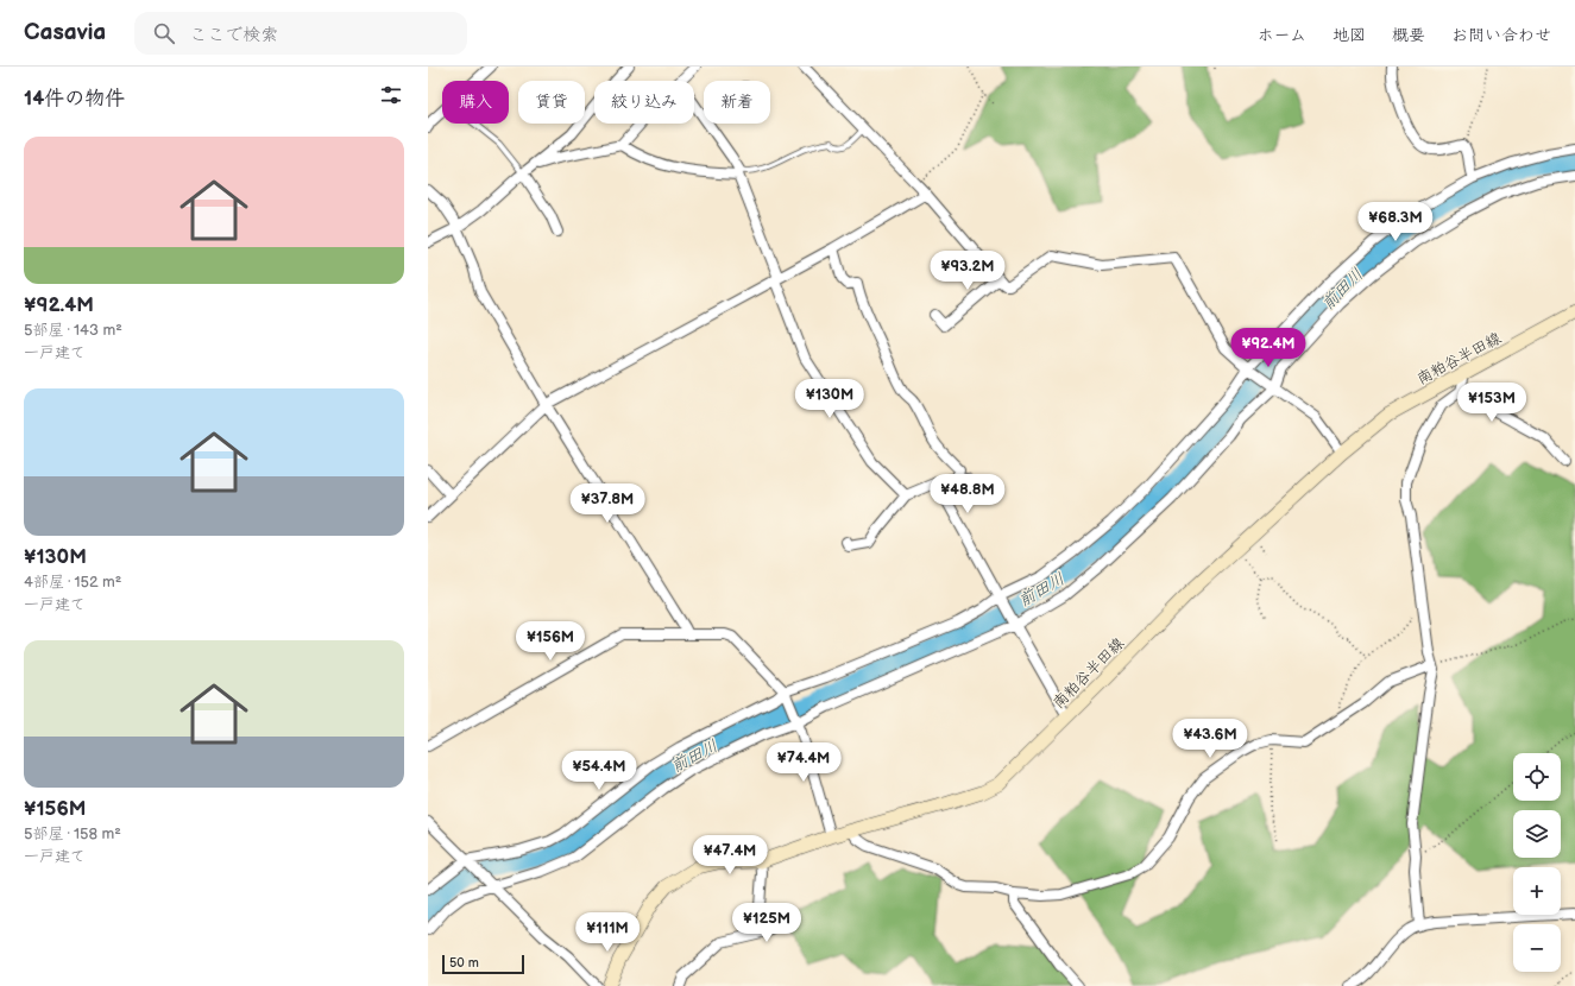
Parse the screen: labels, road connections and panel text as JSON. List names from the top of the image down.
{
  "streets": {
    "main road": ["南粕谷半田線"]
  },
  "water": ["前田川"],
  "scale_bar": "50 m",
  "page": {
    "header": "Casavia",
    "search": "ここで検索",
    "nav": [
      "ホーム",
      "地図",
      "概要",
      "お問い合わせ"
    ],
    "heading": "14件の物件",
    "chip": [
      "購入",
      "賃貸",
      "絞り込み",
      "新着"
    ],
    "list": [
      {
        "name": "¥92.4M",
        "note": "5部屋 · 143 m² · 一戸建て"
      },
      {
        "name": "¥130M",
        "note": "4部屋 · 152 m² · 一戸建て"
      },
      {
        "name": "¥156M",
        "note": "5部屋 · 158 m² · 一戸建て"
      }
    ],
    "price": [
      "¥68.3M",
      "¥93.2M",
      "¥92.4M",
      "¥130M",
      "¥153M",
      "¥48.8M",
      "¥37.8M",
      "¥156M",
      "¥43.6M",
      "¥74.4M",
      "¥54.4M",
      "¥47.4M",
      "¥125M",
      "¥111M"
    ],
    "map_buttons": ["+", "−"],
    "scale": "50 m"
  }
}
